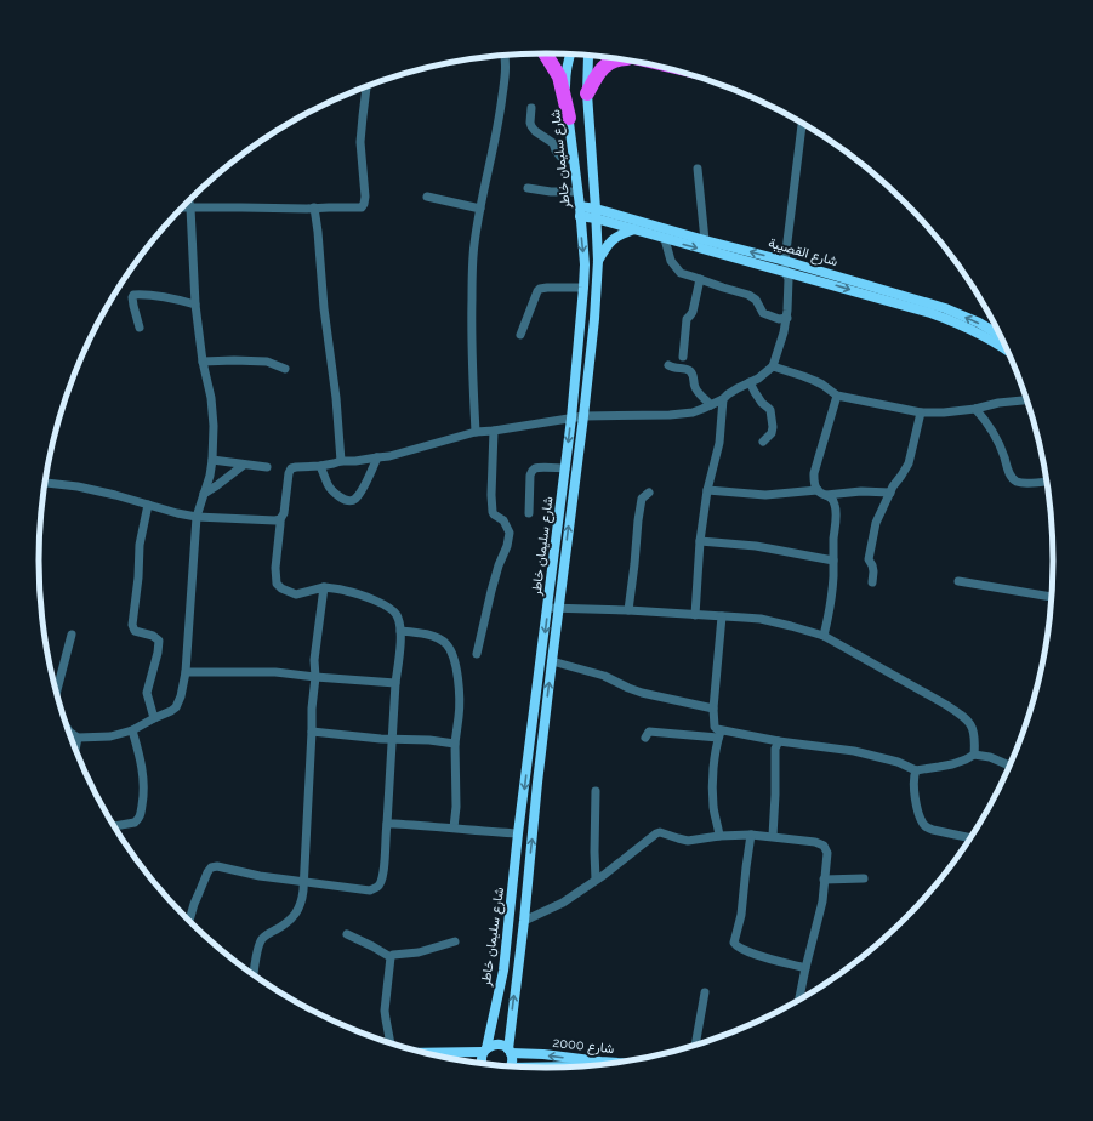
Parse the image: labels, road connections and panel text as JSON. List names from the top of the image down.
{
  "streets": {
    "main road": ["شارع سليمان خاطر", "شارع القصيبة", "شارع 2000"]
  },
  "crossings": [
    ["شارع سليمان خاطر", "شارع القصيبة"],
    ["شارع سليمان خاطر", "شارع 2000"]
  ],
  "one_way": ["شارع 2000"]
}
